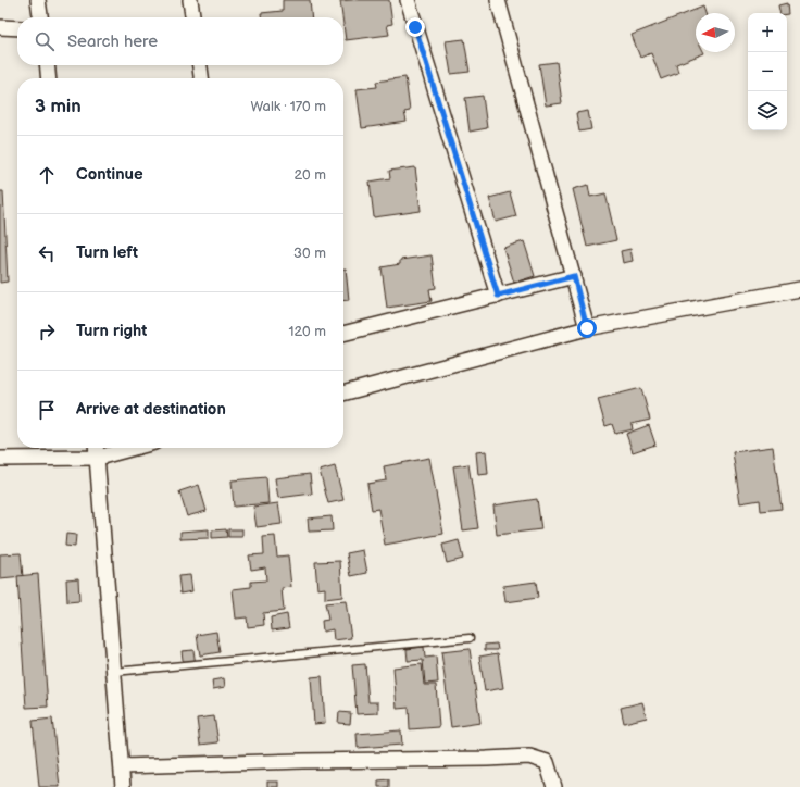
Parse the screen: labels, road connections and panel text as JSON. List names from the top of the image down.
{
  "north": "left",
  "page": {
    "map_buttons": ["+", "−"],
    "search": "Search here",
    "heading": ["3 min", "Walk · 170 m"],
    "list": [
      ["Continue", "20 m"],
      ["Turn left", "30 m"],
      ["Turn right", "120 m"],
      "Arrive at destination"
    ]
  }
}
